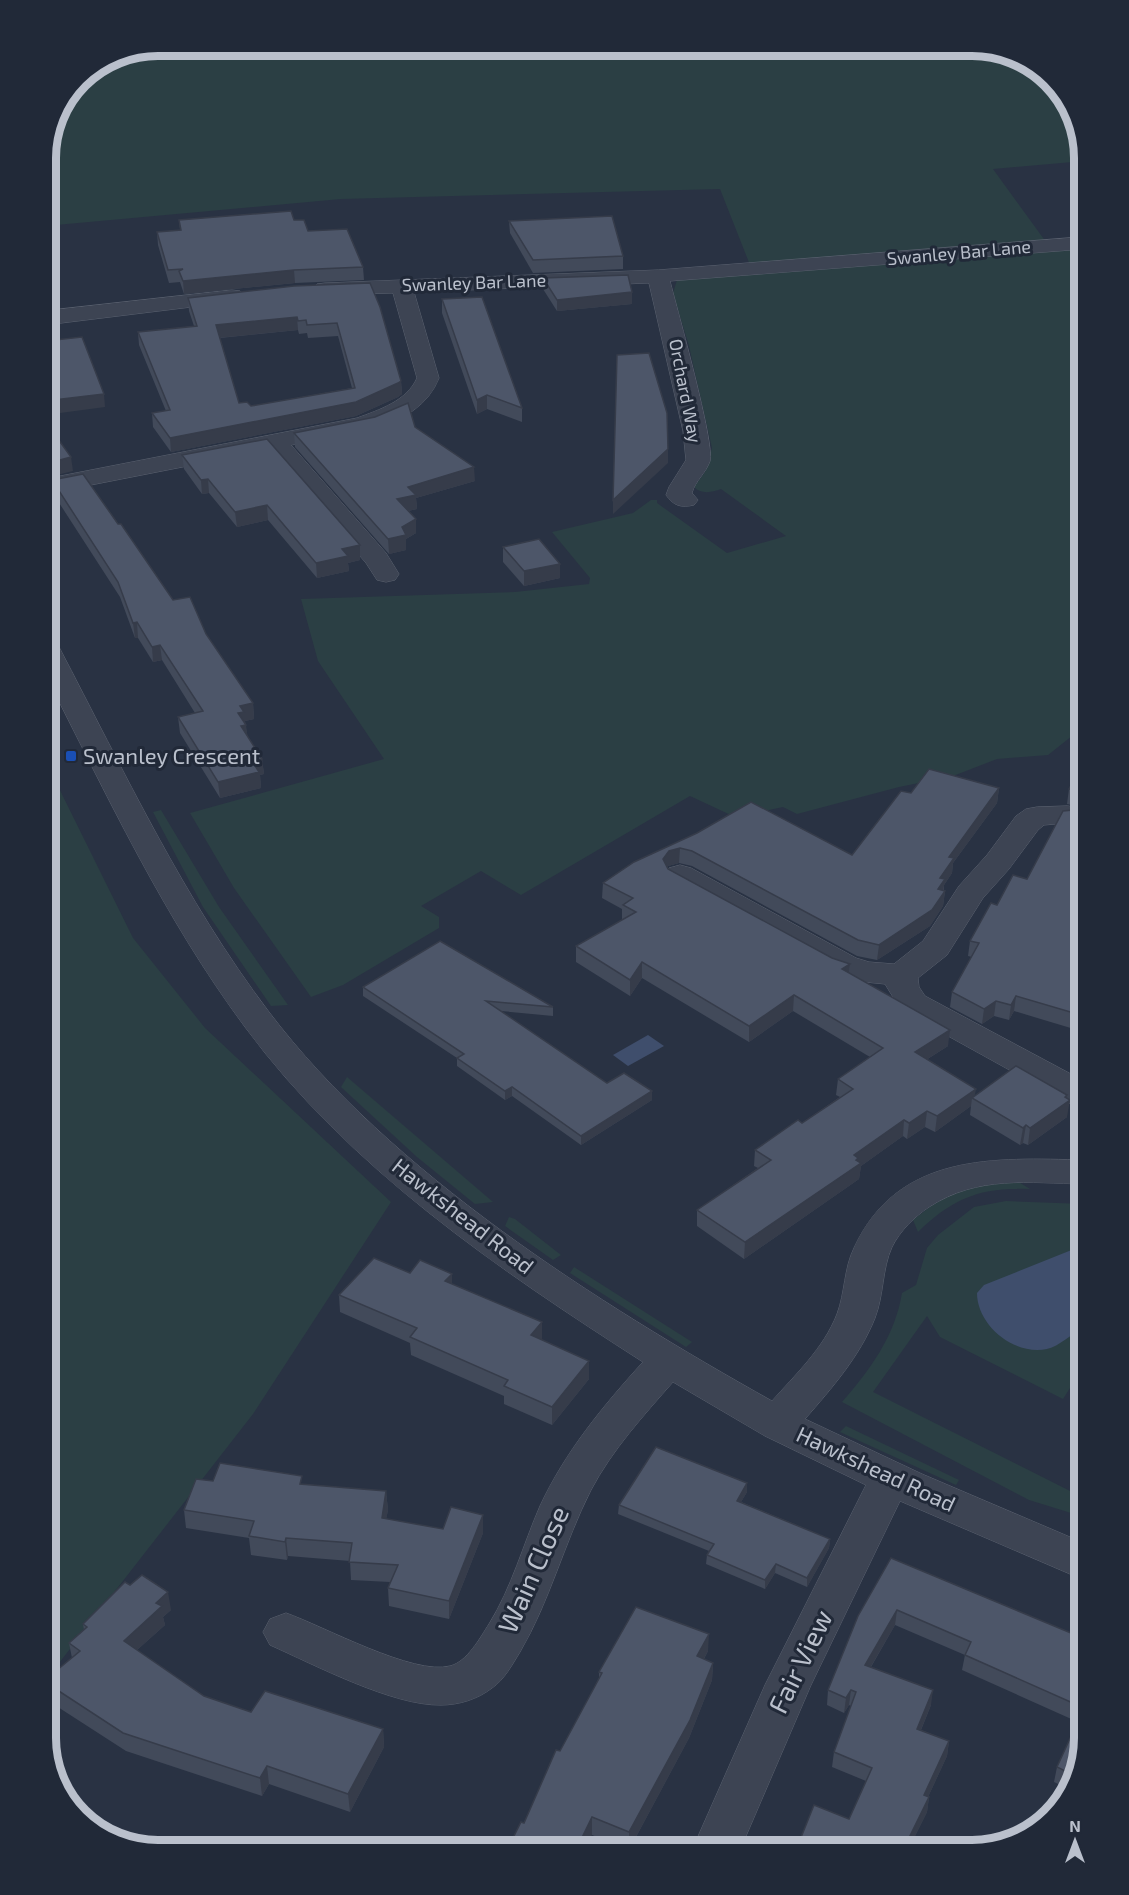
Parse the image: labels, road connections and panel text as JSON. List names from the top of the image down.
{
  "streets": {
    "street": [
      "Swanley Bar Lane",
      "Orchard Way",
      "Hawkshead Road",
      "Wain Close",
      "Fair View"
    ]
  },
  "crossings": [
    ["Swanley Bar Lane", "Orchard Way"],
    ["Hawkshead Road", "Wain Close"],
    ["Hawkshead Road", "Fair View"]
  ],
  "places": {
    "transit": ["Swanley Crescent"]
  },
  "north": "top"
}
